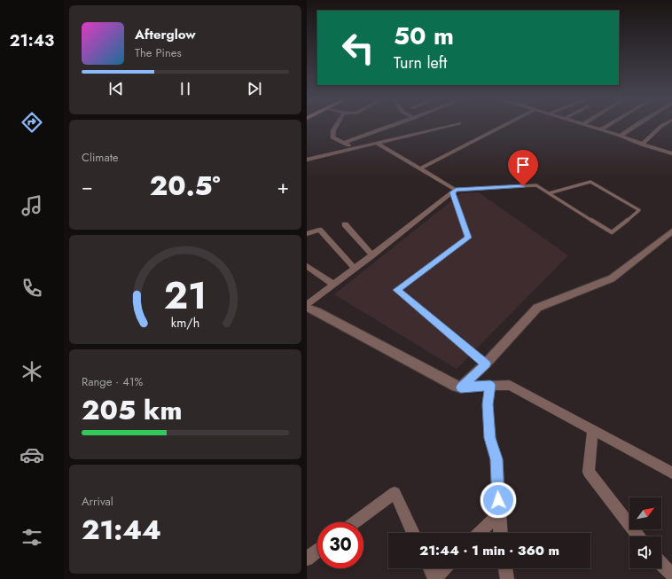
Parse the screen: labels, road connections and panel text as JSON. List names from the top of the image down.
{
  "north": "top right",
  "page": {
    "tabs": "21:43",
    "turn": ["50 m", "Turn left"],
    "song": ["Afterglow", "The Pines"],
    "tile": [
      "Climate",
      ["Range · 41%", "205 km"],
      ["Arrival", "21:44"]
    ],
    "heat": ["−", "20.5°", "+"],
    "limit": "30",
    "trip": "21:44 · 1 min · 360 m",
    "gauge": ["21", "km/h"]
  }
}
